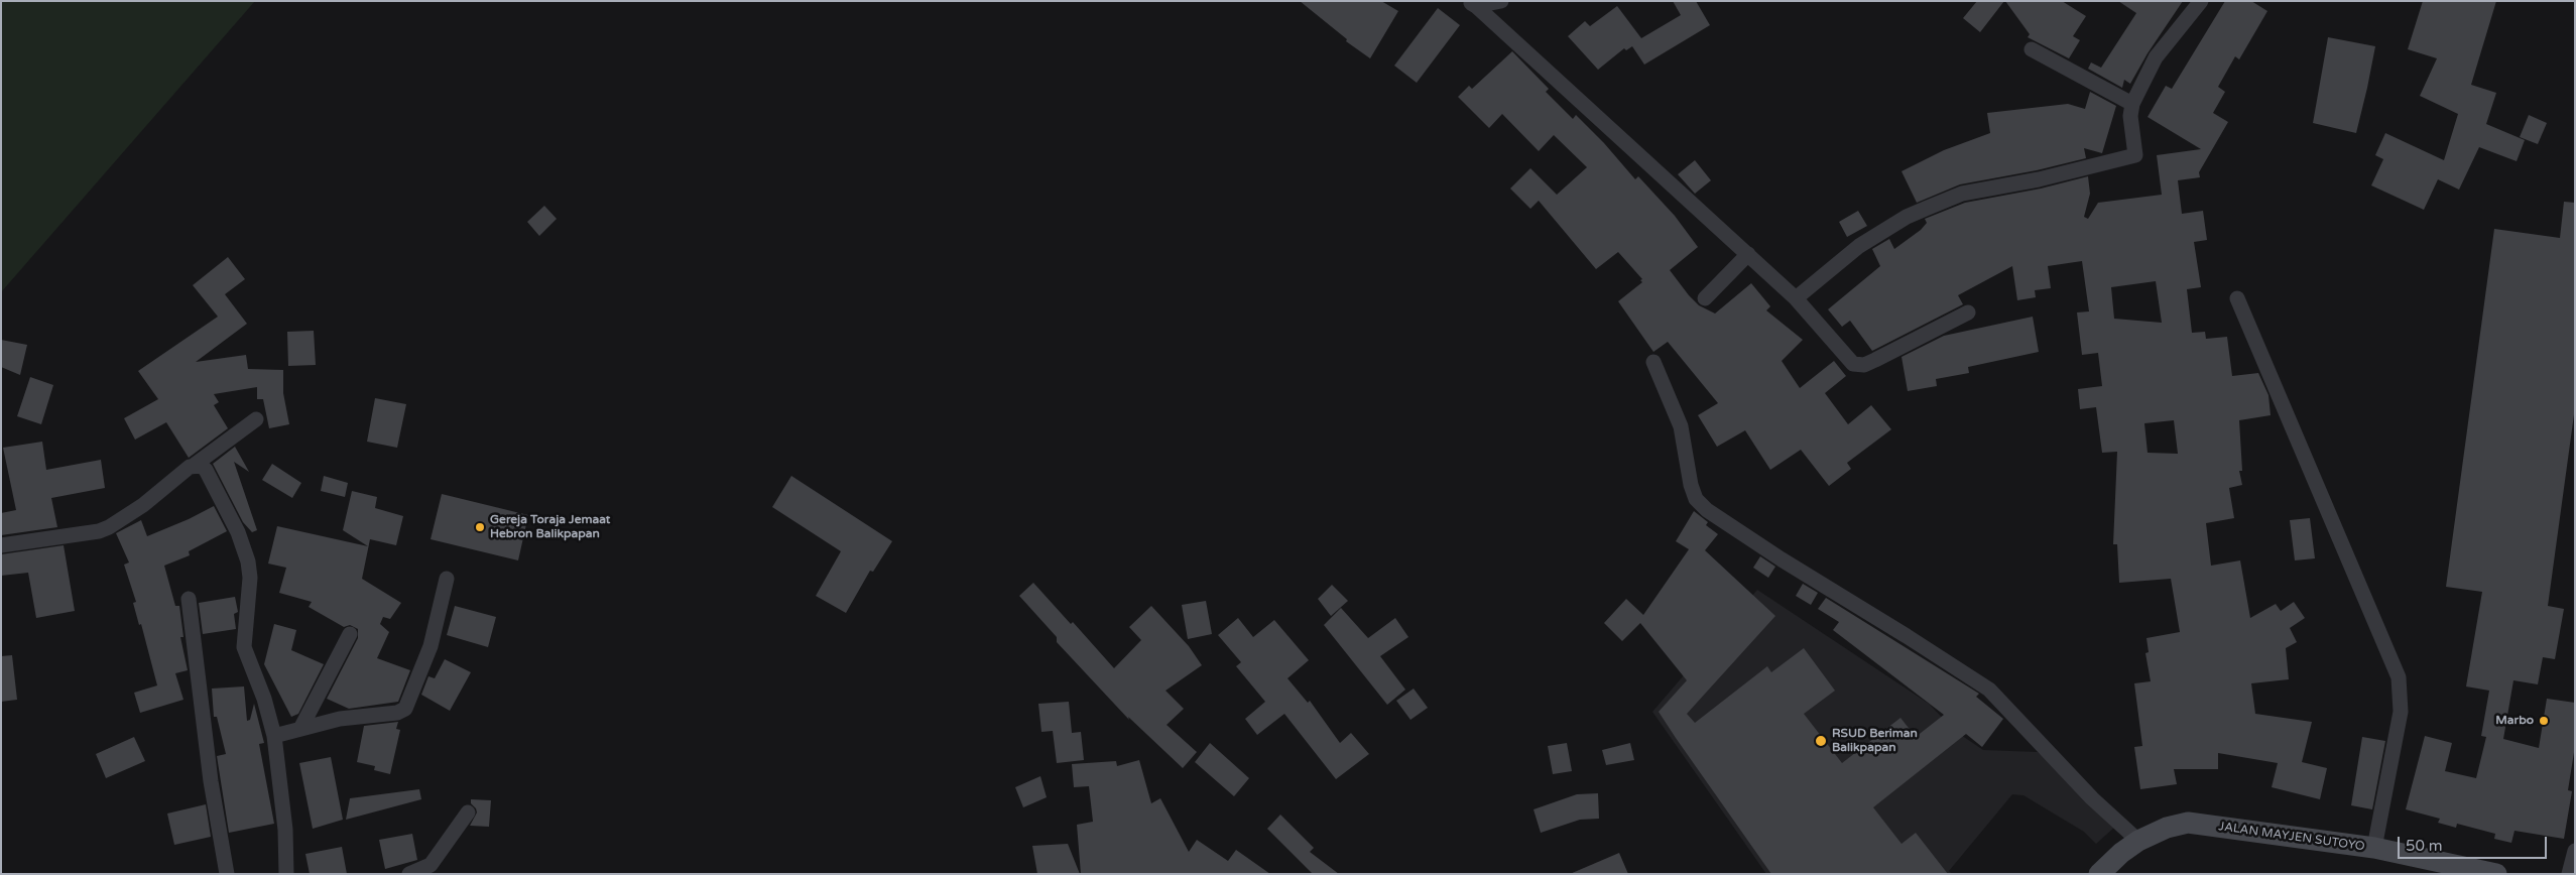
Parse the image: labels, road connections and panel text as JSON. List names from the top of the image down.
{
  "streets": {
    "main road": ["JALAN MAYJEN SUTOYO"]
  },
  "places": ["Gereja Toraja Jemaat Hebron Balikpapan", "Marbo", "RSUD Beriman Balikpapan"],
  "scale_bar": "50 m"
}
